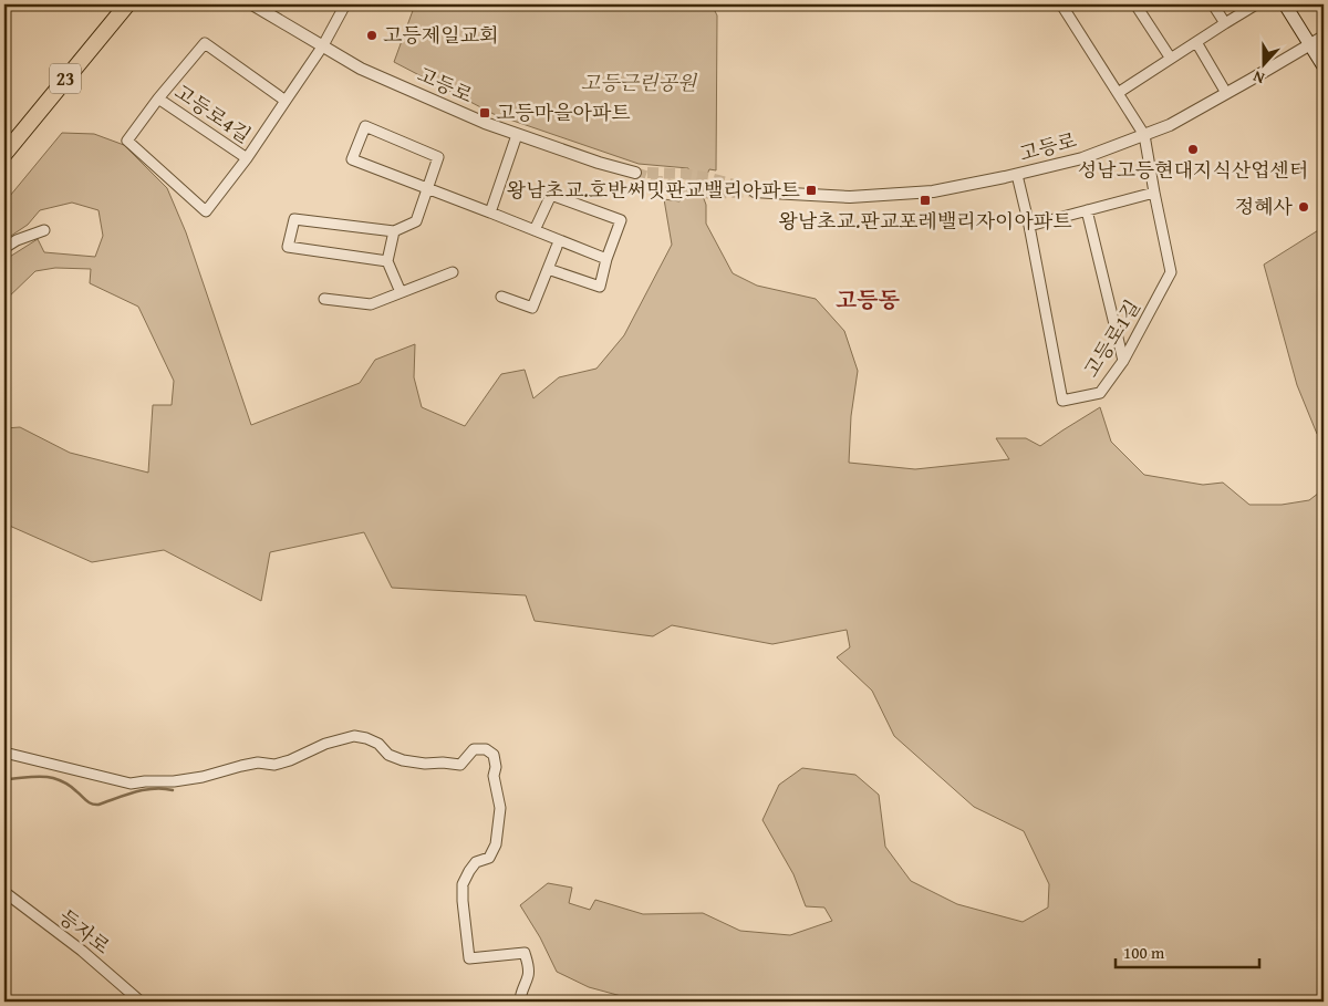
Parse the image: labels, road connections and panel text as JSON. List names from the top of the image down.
{
  "streets": {
    "main road": ["23"],
    "street": [
      "고등로",
      "고등로4길",
      "고등로1길",
      "등자로"
    ]
  },
  "crossings": [
    ["고등로", "고등로4길"],
    ["고등로", "고등로1길"]
  ],
  "districts": ["고등동"],
  "parks": ["고등근린공원"],
  "places": {
    "other": ["고등제일교회", "성남고등현대지식산업센터", "정혜사"],
    "transit": ["고등마을아파트", "왕남초교.호반써밋판교밸리아파트", "왕남초교.판교포레밸리자이아파트"]
  },
  "scale_bar": "100 m",
  "north": "bottom"
}
